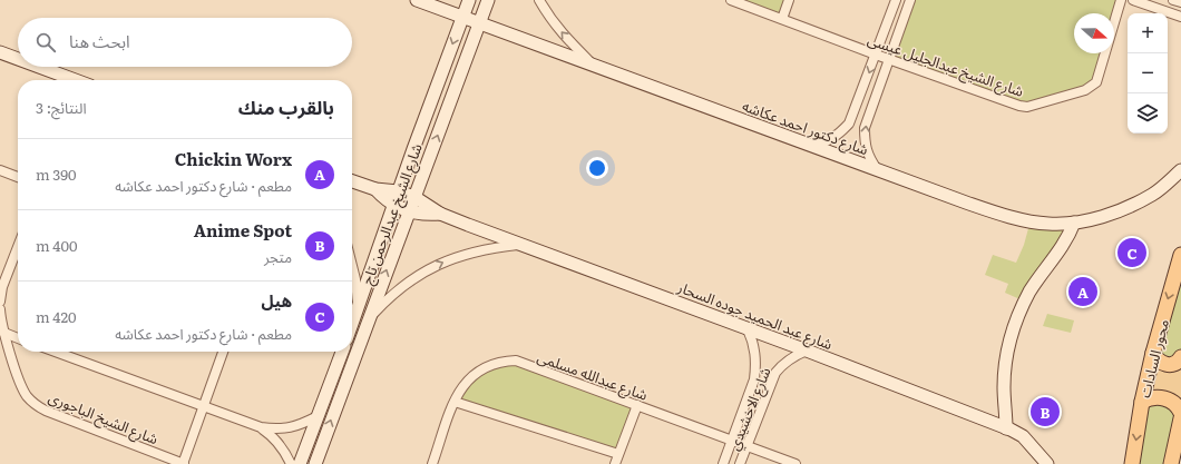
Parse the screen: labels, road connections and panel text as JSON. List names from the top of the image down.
{
  "streets": {
    "main road": ["محور السادات"],
    "street": [
      "شارع الشيخ عبدالجليل عيسى",
      "شارع دكتور احمد عكاشه",
      "شارع الشيخ عبدالرحمن تاج",
      "شارع عبد الحميد جوده السحار",
      "شارع عبدالله مسلمى",
      "شارع الاخشيدي",
      "شارع الشيخ الباجورى"
    ]
  },
  "crossings": [
    ["شارع دكتور احمد عكاشه", "شارع الشيخ عبدالرحمن تاج"],
    ["شارع الشيخ عبدالرحمن تاج", "شارع عبد الحميد جوده السحار"],
    ["شارع عبد الحميد جوده السحار", "شارع الاخشيدي"],
    ["شارع عبدالله مسلمى", "شارع الاخشيدي"]
  ],
  "one_way": ["محور السادات"],
  "north": "right",
  "page": {
    "map_buttons": ["+", "−"],
    "search": "ابحث هنا",
    "heading": ["بالقرب منك", "النتائج: 3"],
    "list": [
      {
        "mark": "A",
        "name": "Chickin Worx",
        "note": "مطعم · شارع دكتور احمد عكاشه",
        "value": "390 m"
      },
      {
        "mark": "B",
        "name": "Anime Spot",
        "note": "متجر",
        "value": "400 m"
      },
      {
        "mark": "C",
        "name": "هيل",
        "note": "مطعم · شارع دكتور احمد عكاشه",
        "value": "420 m"
      }
    ],
    "pins": ["C", "A", "B"]
  }
}
